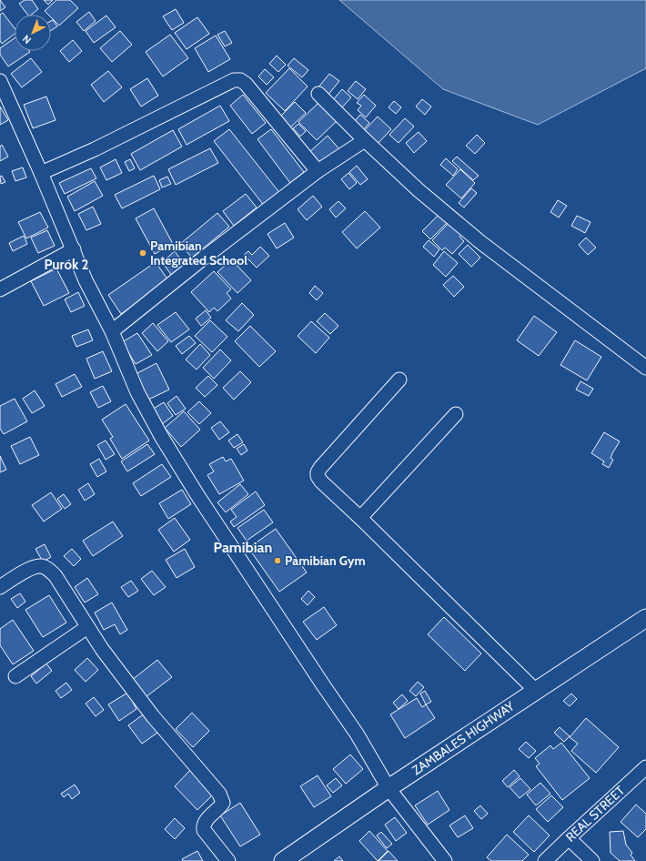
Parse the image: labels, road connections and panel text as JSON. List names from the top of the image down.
{
  "streets": {
    "main road": ["ZAMBALES HIGHWAY"],
    "street": ["REAL STREET"]
  },
  "districts": ["Purok 2", "Pamibian"],
  "places": ["Pamibian Integrated School", "Pamibian Gym"],
  "north": "bottom left"
}
